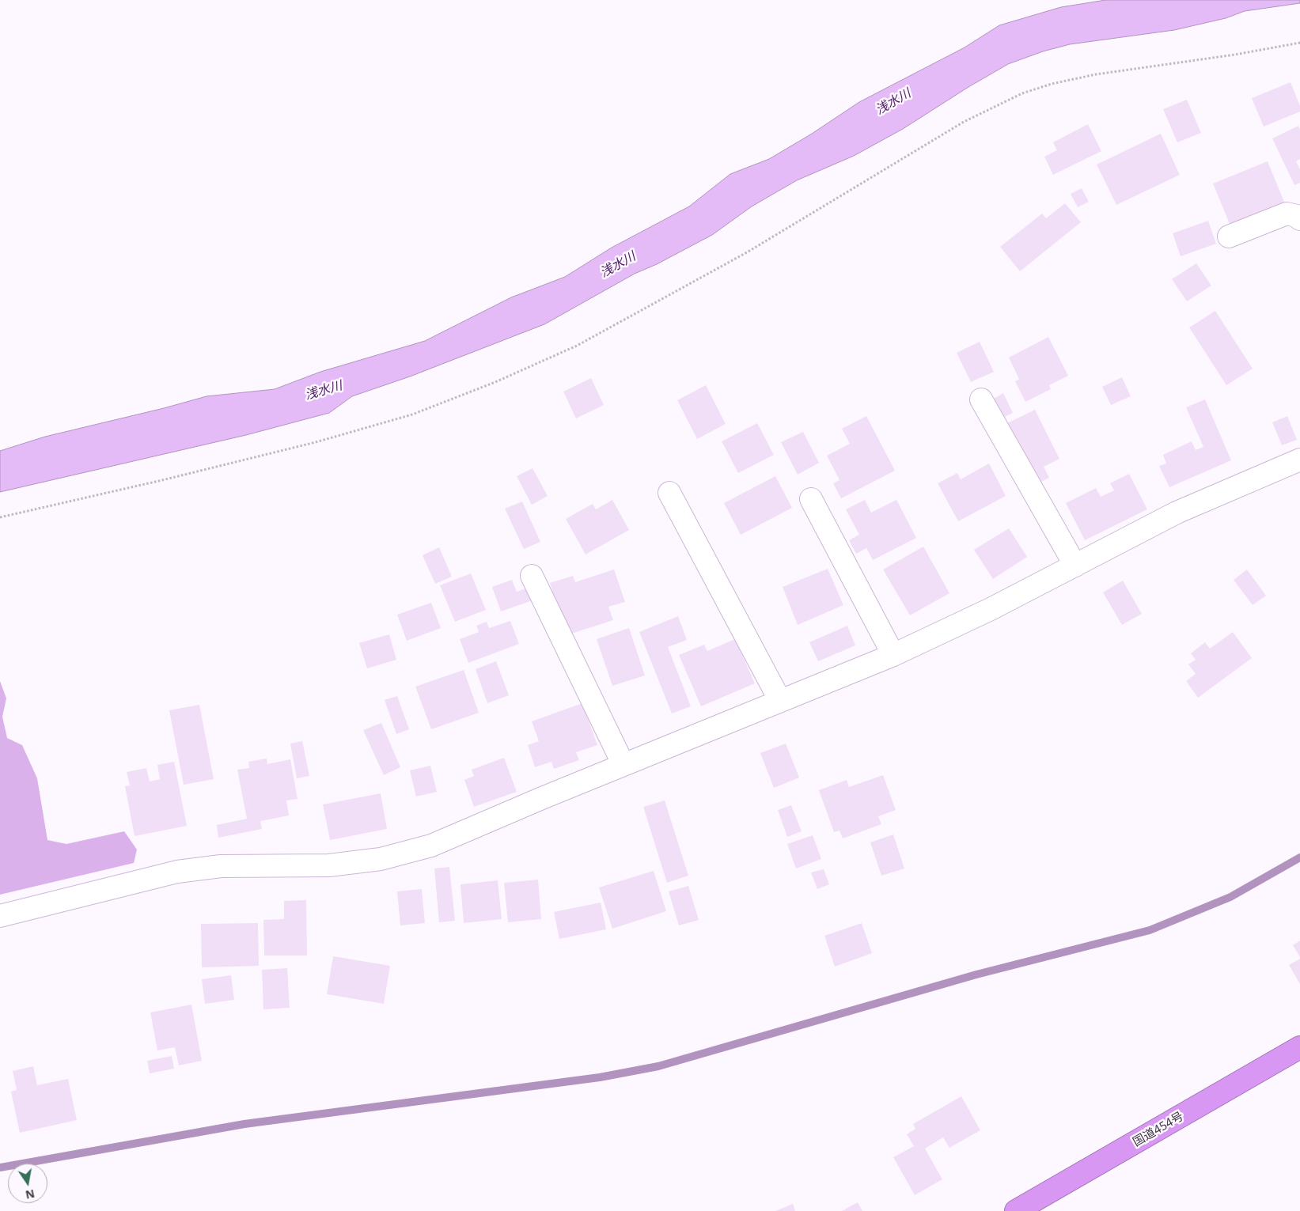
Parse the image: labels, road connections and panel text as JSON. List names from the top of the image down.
{
  "streets": {
    "highway": ["国道454号"]
  },
  "water": ["浅水川"],
  "north": "bottom"
}
